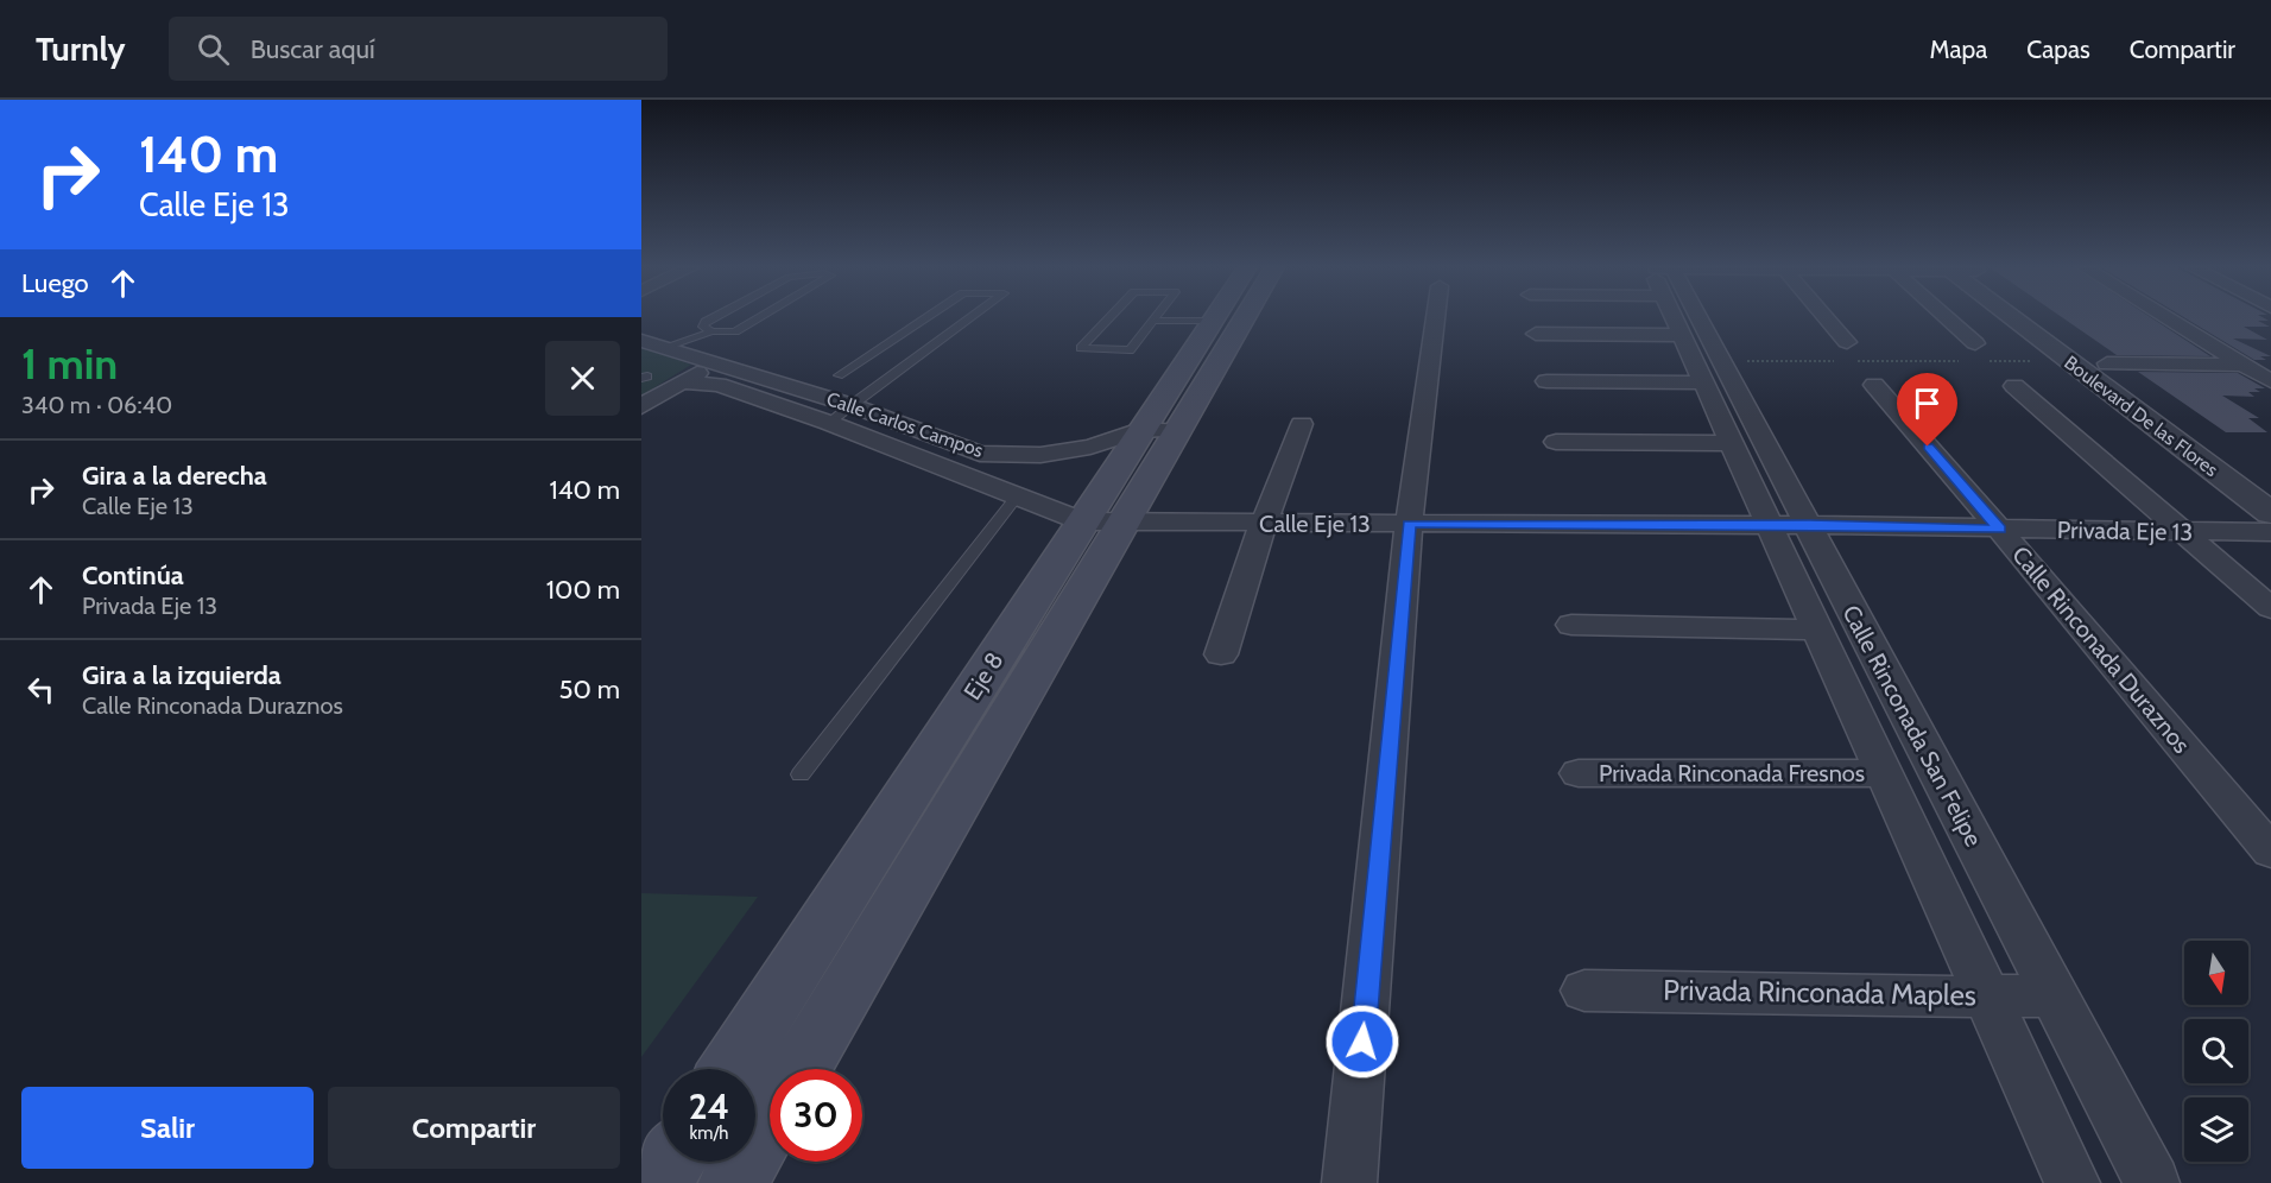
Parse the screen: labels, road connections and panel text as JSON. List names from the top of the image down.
{
  "streets": {
    "main road": ["Eje 8"],
    "street": [
      "Boulevard De las Flores",
      "Calle Carlos Campos",
      "Calle Eje 13",
      "Privada Eje 13",
      "Calle Rinconada Duraznos",
      "Calle Rinconada San Felipe",
      "Privada Rinconada Fresnos",
      "Privada Rinconada Maples"
    ]
  },
  "crossings": [
    ["Calle Carlos Campos", "Calle Eje 13"],
    ["Calle Carlos Campos", "Eje 8"],
    ["Calle Eje 13", "Privada Eje 13"],
    ["Calle Eje 13", "Eje 8"],
    ["Calle Eje 13", "Calle Rinconada San Felipe"],
    ["Privada Eje 13", "Calle Rinconada Duraznos"],
    ["Privada Eje 13", "Calle Rinconada San Felipe"],
    ["Calle Rinconada San Felipe", "Privada Rinconada Fresnos"],
    ["Calle Rinconada San Felipe", "Privada Rinconada Maples"]
  ],
  "north": "bottom",
  "page": {
    "header": "Turnly",
    "search": "Buscar aquí",
    "nav": ["Mapa", "Capas", "Compartir"],
    "turn": ["140 m", "Calle Eje 13"],
    "then": "Luego",
    "heading": ["1 min", "340 m · 06:40"],
    "list": [
      {
        "name": "Gira a la derecha",
        "note": "Calle Eje 13",
        "value": "140 m"
      },
      {
        "name": "Continúa",
        "note": "Privada Eje 13",
        "value": "100 m"
      },
      {
        "name": "Gira a la izquierda",
        "note": "Calle Rinconada Duraznos",
        "value": "50 m"
      }
    ],
    "speed": "24 km/h",
    "limit": "30",
    "buttons": ["Salir", "Compartir"]
  }
}
